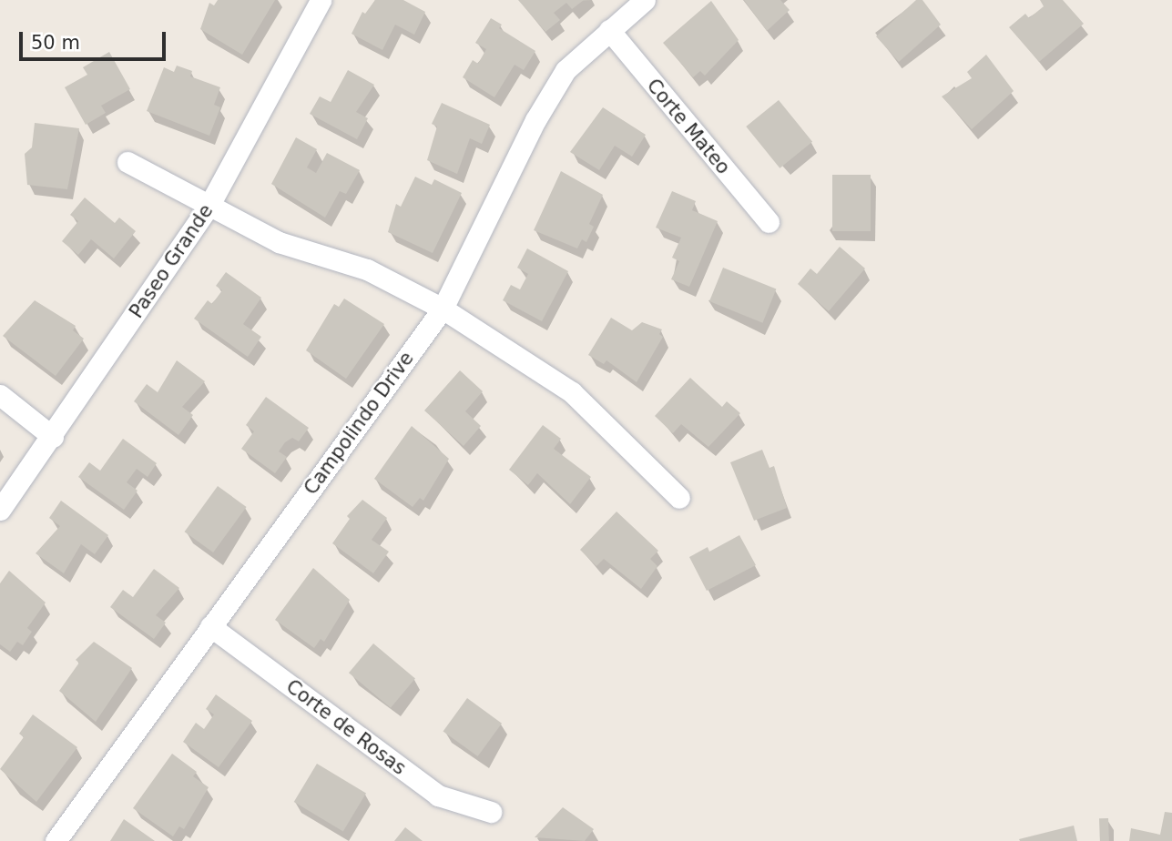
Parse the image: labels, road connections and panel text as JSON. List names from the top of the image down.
{
  "streets": {
    "street": [
      "Corte Mateo",
      "Paseo Grande",
      "Campolindo Drive",
      "Corte de Rosas"
    ]
  },
  "crossings": [
    ["Corte Mateo", "Campolindo Drive"],
    ["Campolindo Drive", "Corte de Rosas"]
  ],
  "scale_bar": "50 m"
}
